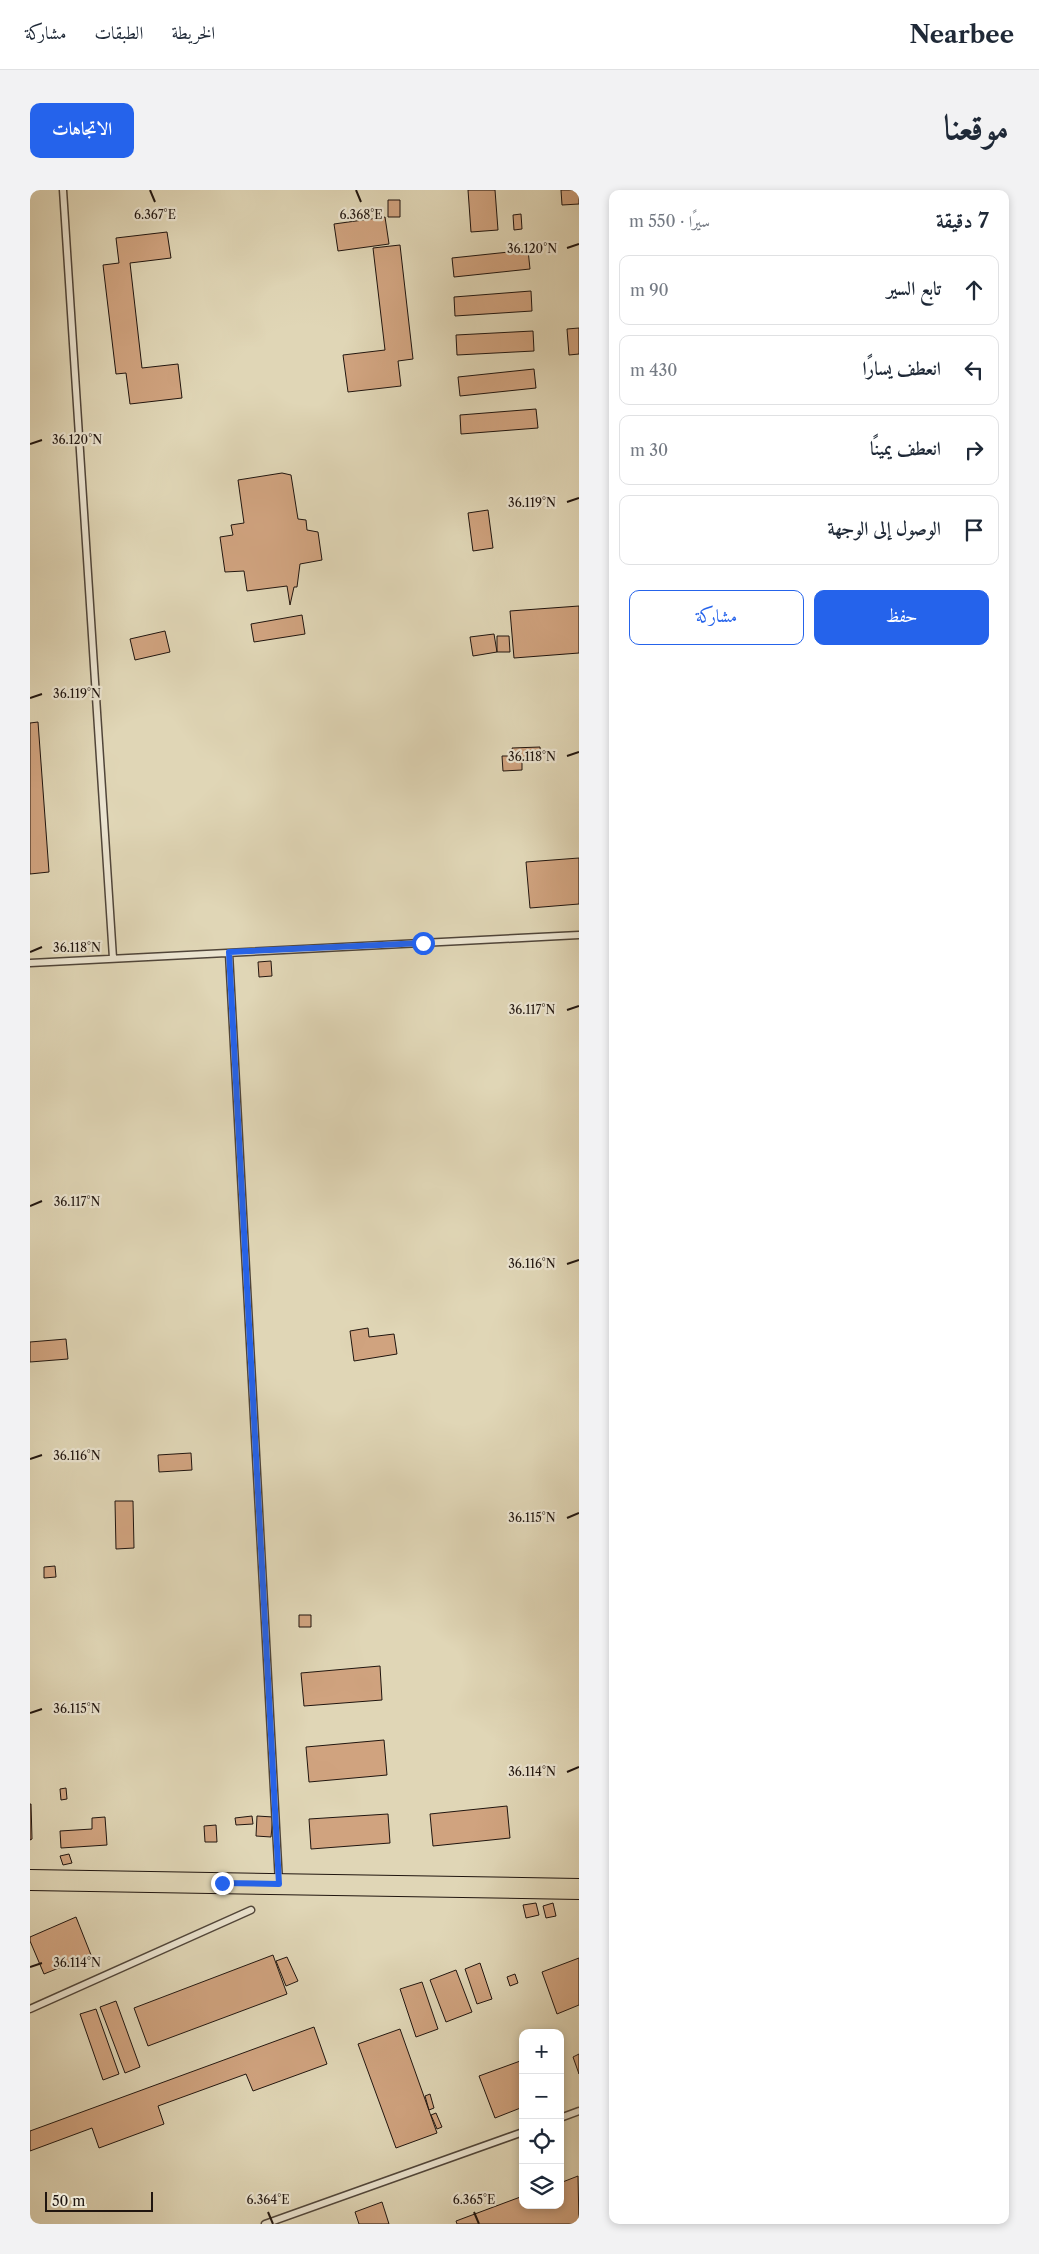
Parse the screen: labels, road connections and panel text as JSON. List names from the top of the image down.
{
  "scale_bar": "50 m",
  "page": {
    "header": "Nearbee",
    "nav": ["الخريطة", "الطبقات", "مشاركة"],
    "title": "موقعنا",
    "buttons": [
      "الاتجاهات",
      ["حفظ", "مشاركة"]
    ],
    "heading": ["7 دقيقة", "سيرًا · 550 m"],
    "list": [
      ["تابع السير", "90 m"],
      ["انعطف يسارًا", "430 m"],
      ["انعطف يمينًا", "30 m"],
      "الوصول إلى الوجهة"
    ],
    "map_buttons": ["+", "−"],
    "scale": "50 m"
  },
  "coordinates": [
    "6.368°E",
    "6.367°E",
    "36.120°N",
    "36.119°N",
    "36.118°N",
    "36.117°N",
    "36.116°N",
    "36.115°N",
    "36.114°N",
    "6.364°E",
    "6.365°E"
  ]
}
